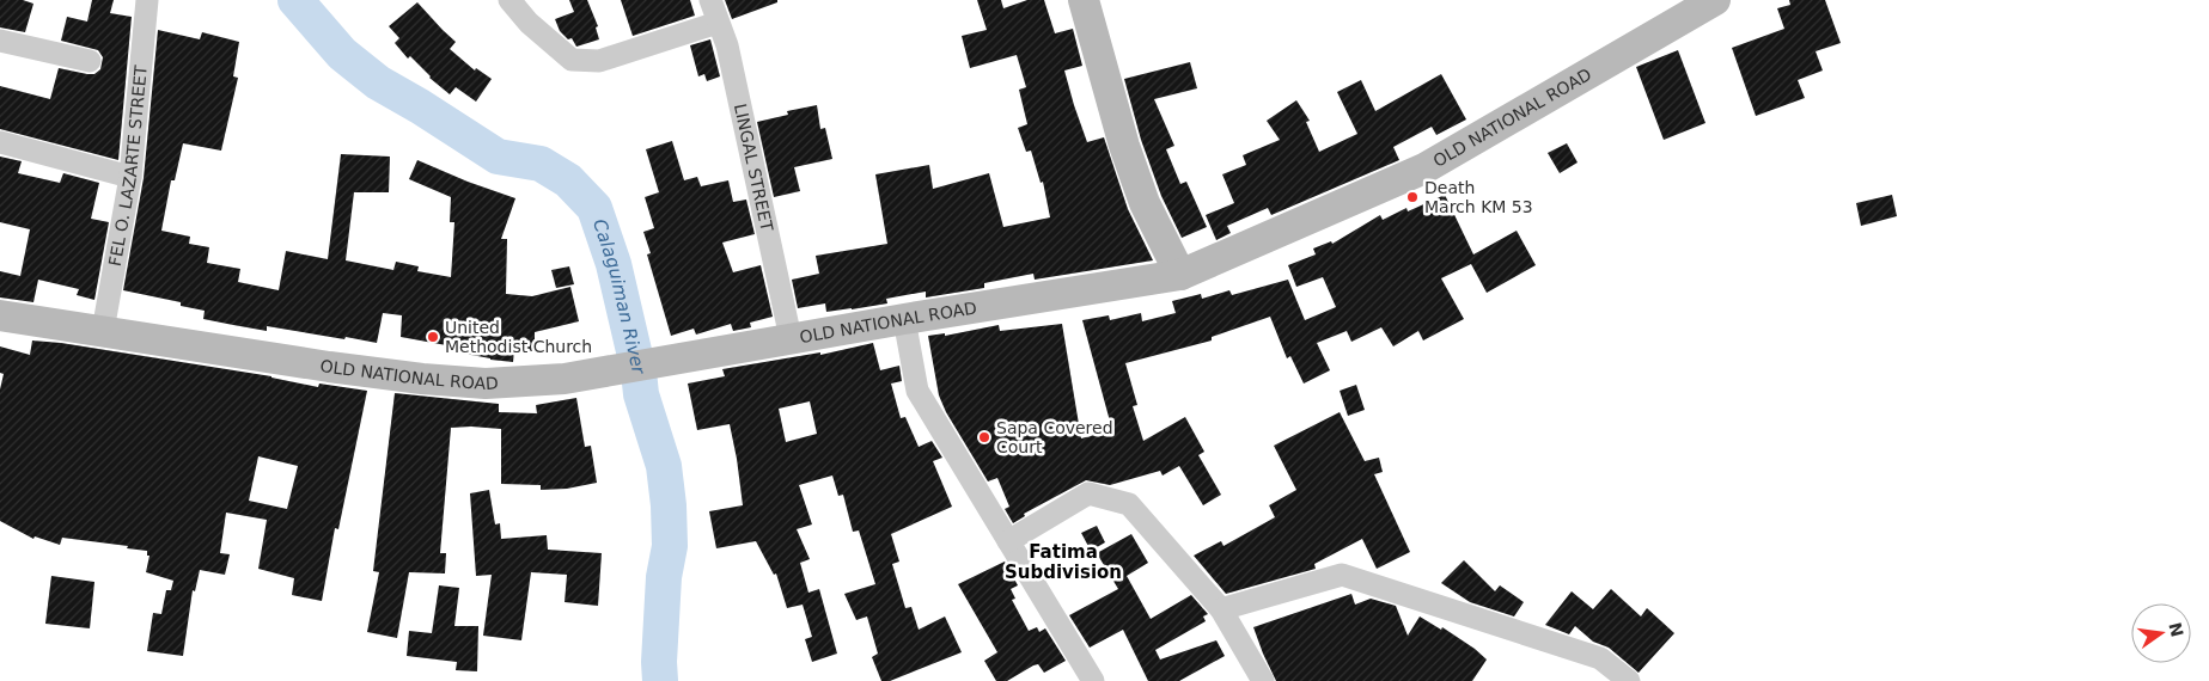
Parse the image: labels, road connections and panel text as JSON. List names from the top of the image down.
{
  "streets": {
    "main road": ["OLD NATIONAL ROAD"],
    "street": ["FEL O. LAZARTE STREET", "LINGAL STREET"]
  },
  "crossings": [
    ["OLD NATIONAL ROAD", "FEL O. LAZARTE STREET"],
    ["OLD NATIONAL ROAD", "LINGAL STREET"]
  ],
  "districts": ["Fatima Subdivision"],
  "water": ["Calaguiman River"],
  "places": ["Death March KM 53", "United Methodist Church", "Sapa Covered Court"],
  "north": "right"
}
